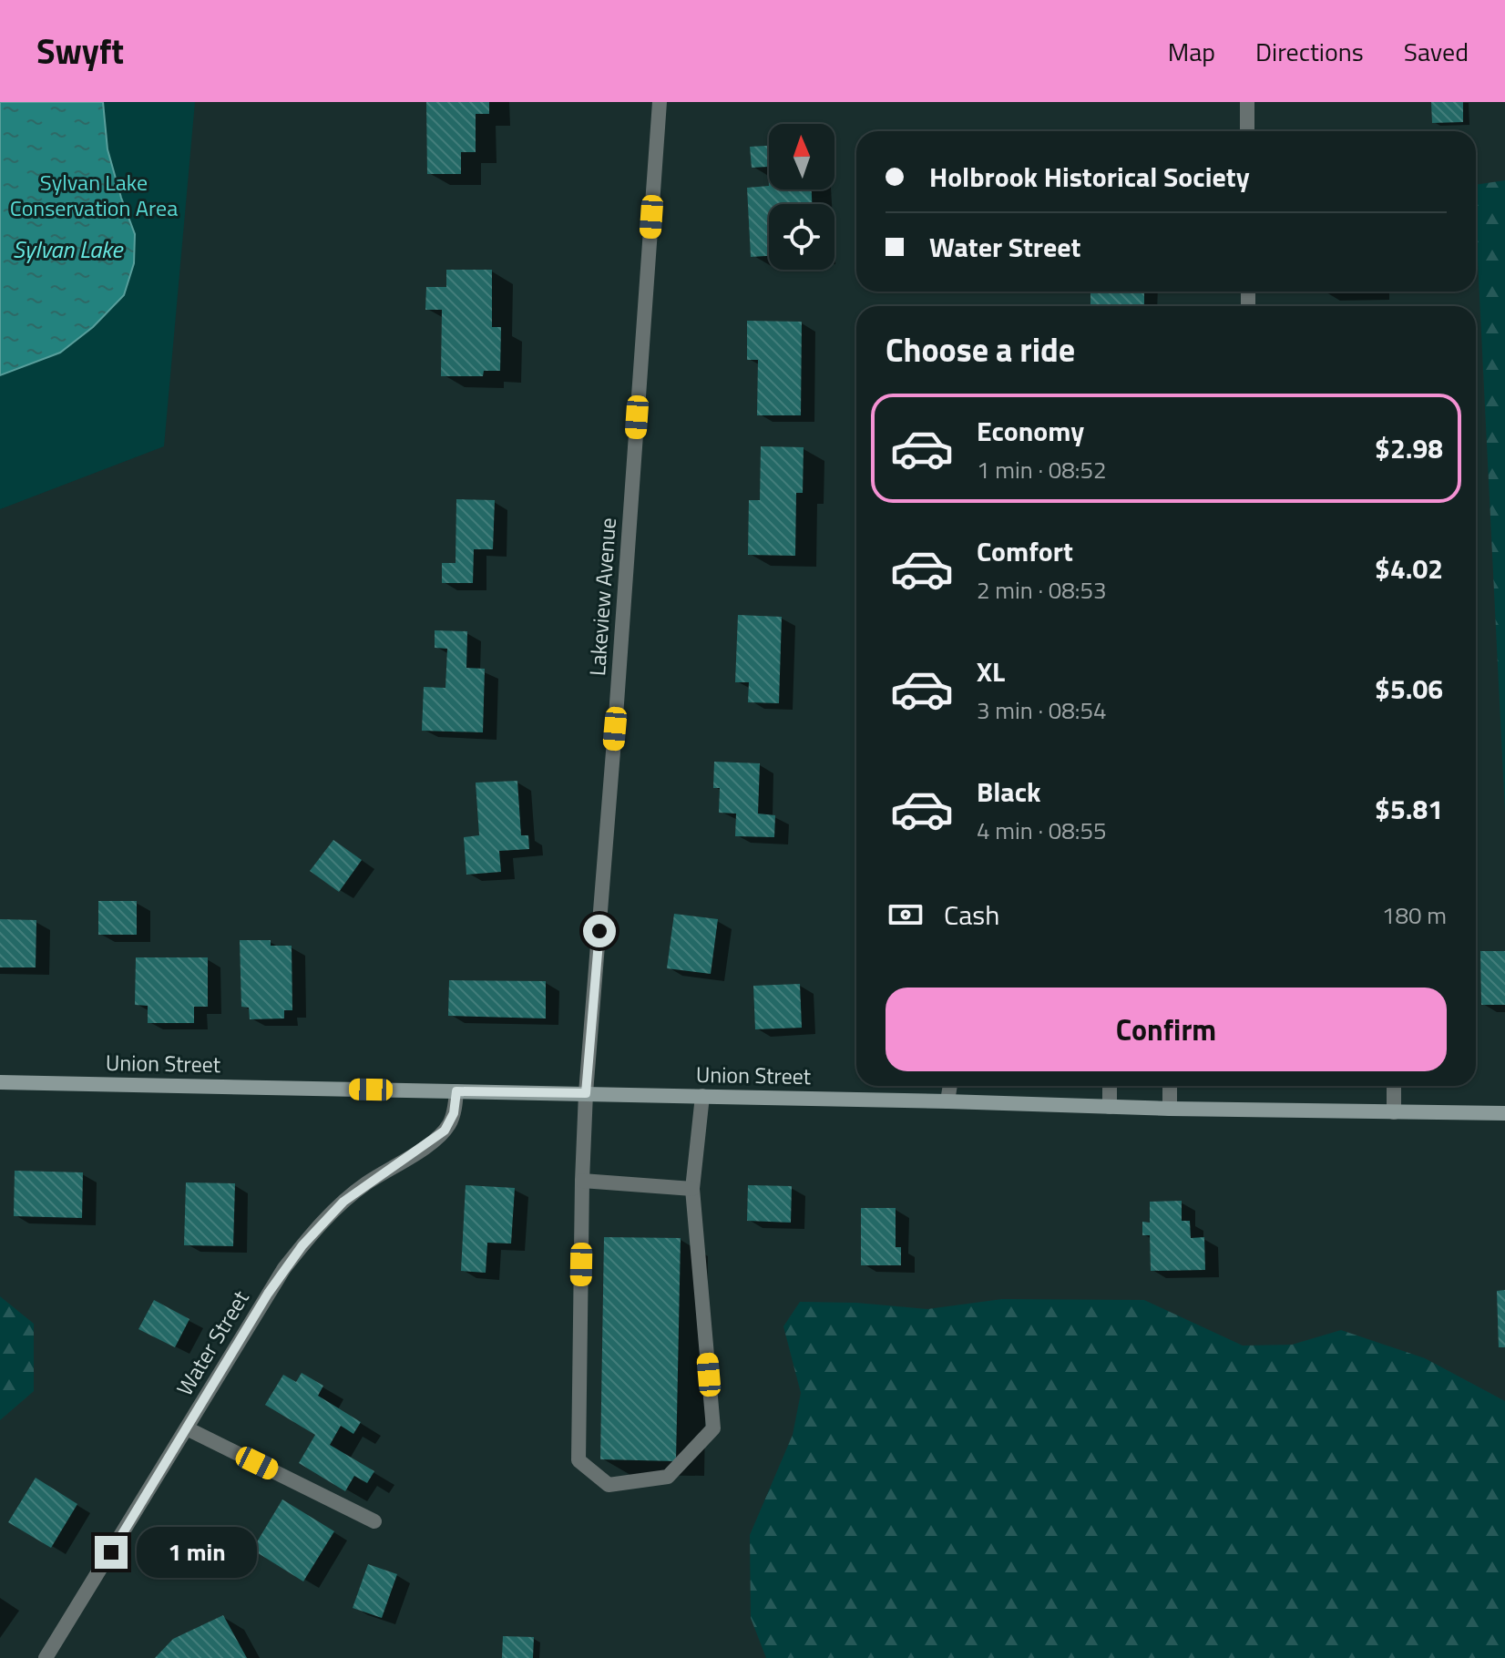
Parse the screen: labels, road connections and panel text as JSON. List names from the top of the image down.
{
  "streets": {
    "main road": ["Union Street"],
    "street": ["Lakeview Avenue", "Water Street"]
  },
  "crossings": [
    ["Lakeview Avenue", "Union Street"],
    ["Union Street", "Water Street"]
  ],
  "water": ["Sylvan Lake"],
  "parks": ["Sylvan Lake Conservation Area"],
  "north": "top",
  "page": {
    "header": "Swyft",
    "nav": ["Map", "Directions", "Saved"],
    "banner": ["Holbrook Historical Society", "Water Street"],
    "heading": "Choose a ride",
    "list": [
      {
        "name": "Economy",
        "note": "1 min · 08:52",
        "value": "$2.98"
      },
      {
        "name": "Comfort",
        "note": "2 min · 08:53",
        "value": "$4.02"
      },
      {
        "name": "XL",
        "note": "3 min · 08:54",
        "value": "$5.06"
      },
      {
        "name": "Black",
        "note": "4 min · 08:55",
        "value": "$5.81"
      }
    ],
    "pay": ["Cash", "180 m"],
    "buttons": "Confirm",
    "bubble": "1 min"
  }
}
